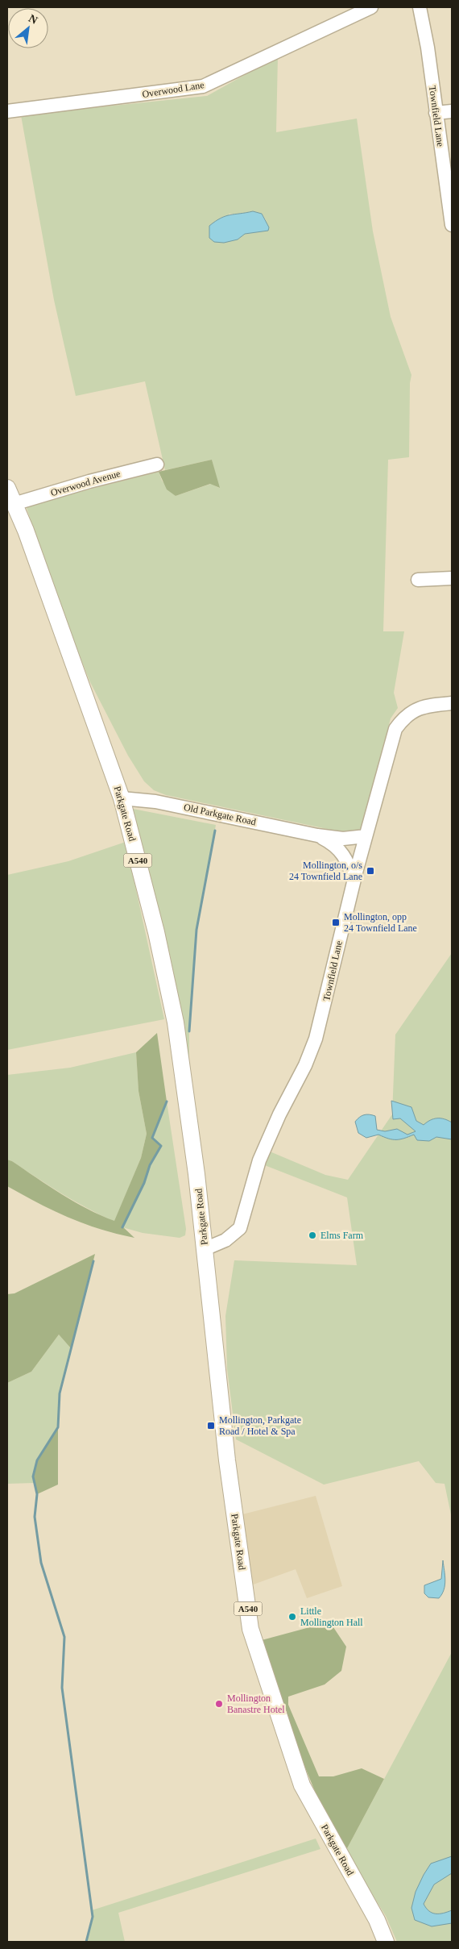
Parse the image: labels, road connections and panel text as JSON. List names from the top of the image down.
{
  "streets": {
    "main road": ["Parkgate Road", "A540"],
    "street": [
      "Overwood Lane",
      "Townfield Lane",
      "Overwood Avenue",
      "Old Parkgate Road"
    ]
  },
  "crossings": [
    ["Townfield Lane", "Parkgate Road"],
    ["Townfield Lane", "Old Parkgate Road"],
    ["Overwood Avenue", "Parkgate Road"],
    ["Parkgate Road", "Old Parkgate Road"]
  ],
  "places": {
    "transit": ["Mollington, o/s 24 Townfield Lane", "Mollington, opp 24 Townfield Lane", "Mollington, Parkgate Road / Hotel & Spa"],
    "other": ["Elms Farm", "Little Mollington Hall", "Mollington Banastre Hotel"]
  },
  "north": "top right"
}
